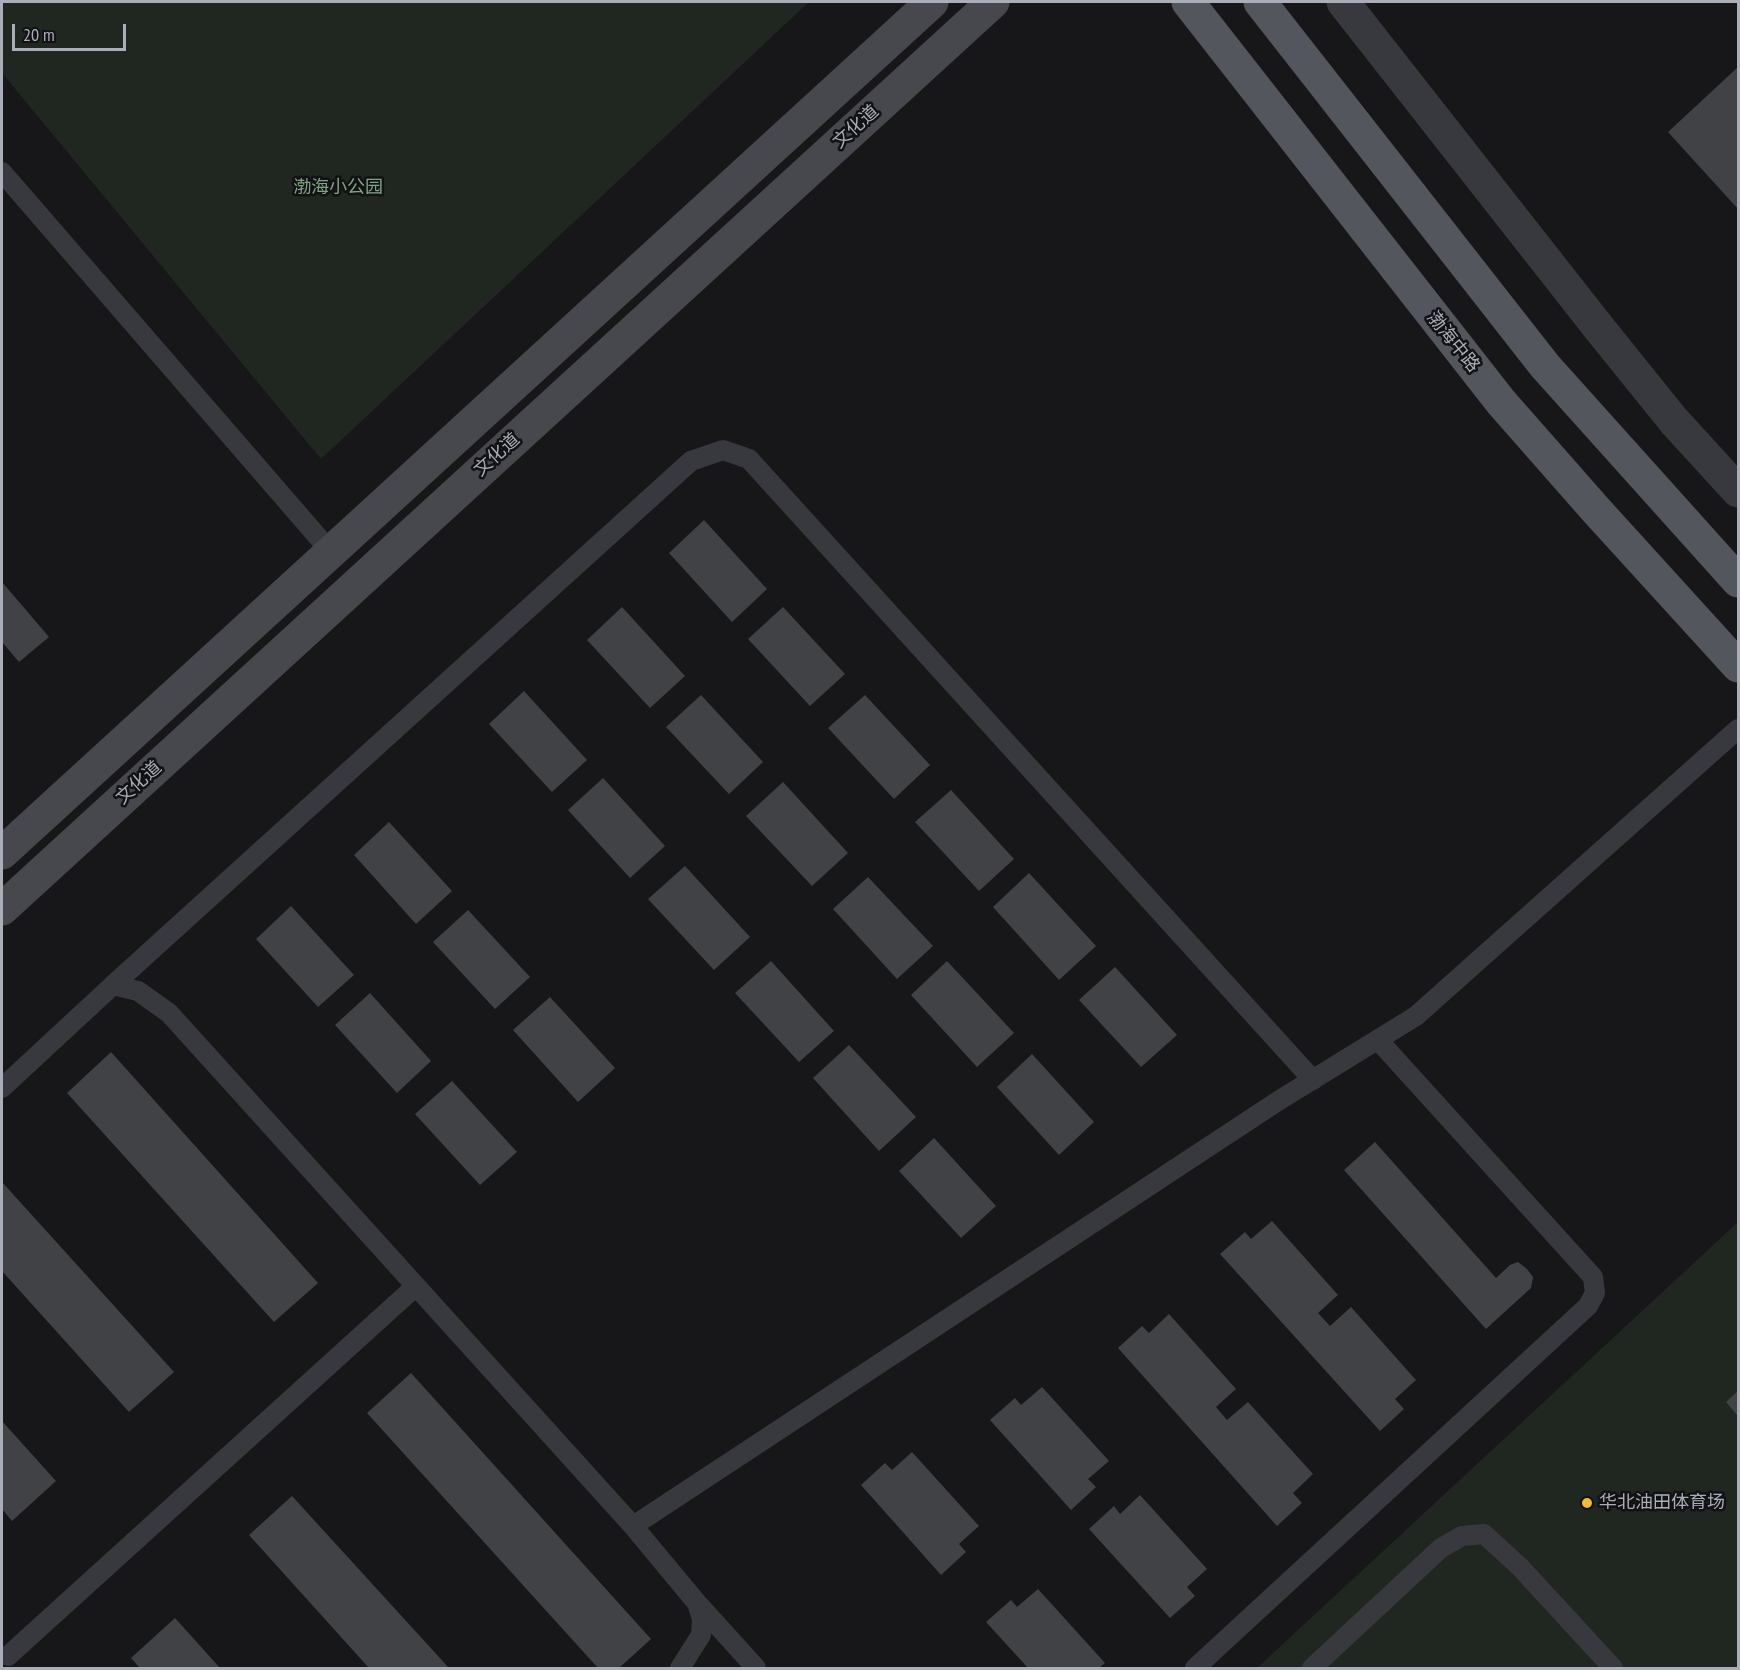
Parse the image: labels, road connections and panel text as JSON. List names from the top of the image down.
{
  "streets": {
    "main road": ["文化道", "渤海中路"]
  },
  "parks": ["渤海小公园"],
  "places": ["华北油田体育场"],
  "scale_bar": "20 m"
}
